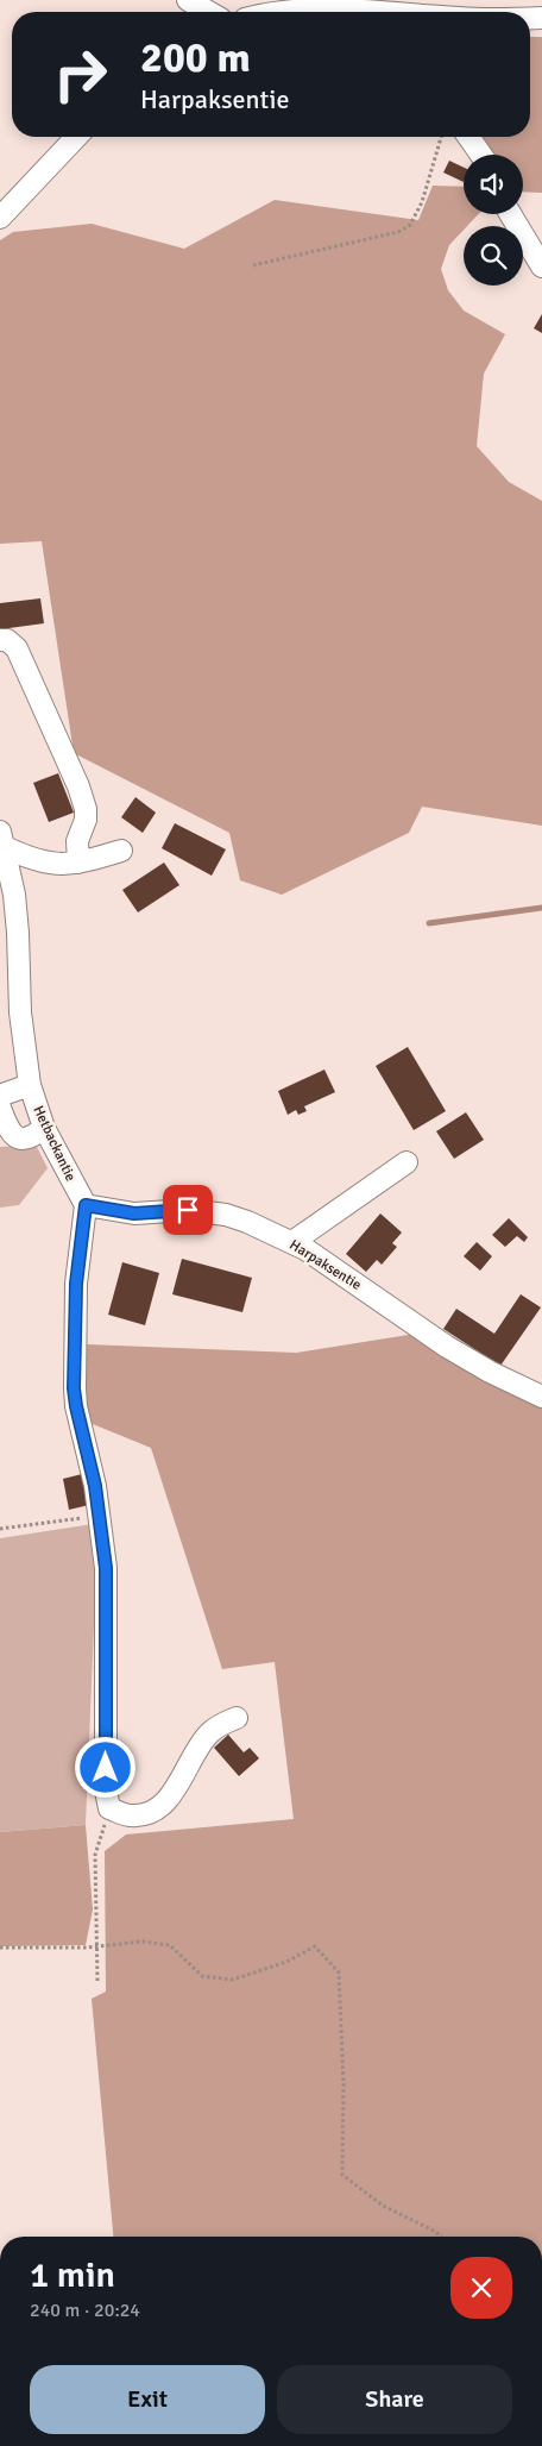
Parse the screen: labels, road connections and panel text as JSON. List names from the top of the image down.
{
  "streets": {
    "street": ["Hetbackantie", "Harpaksentie"]
  },
  "crossings": [
    ["Hetbackantie", "Harpaksentie"]
  ],
  "page": {
    "turn": ["200 m", "Harpaksentie"],
    "heading": ["1 min", "240 m · 20:24"],
    "buttons": ["Exit", "Share"]
  }
}
